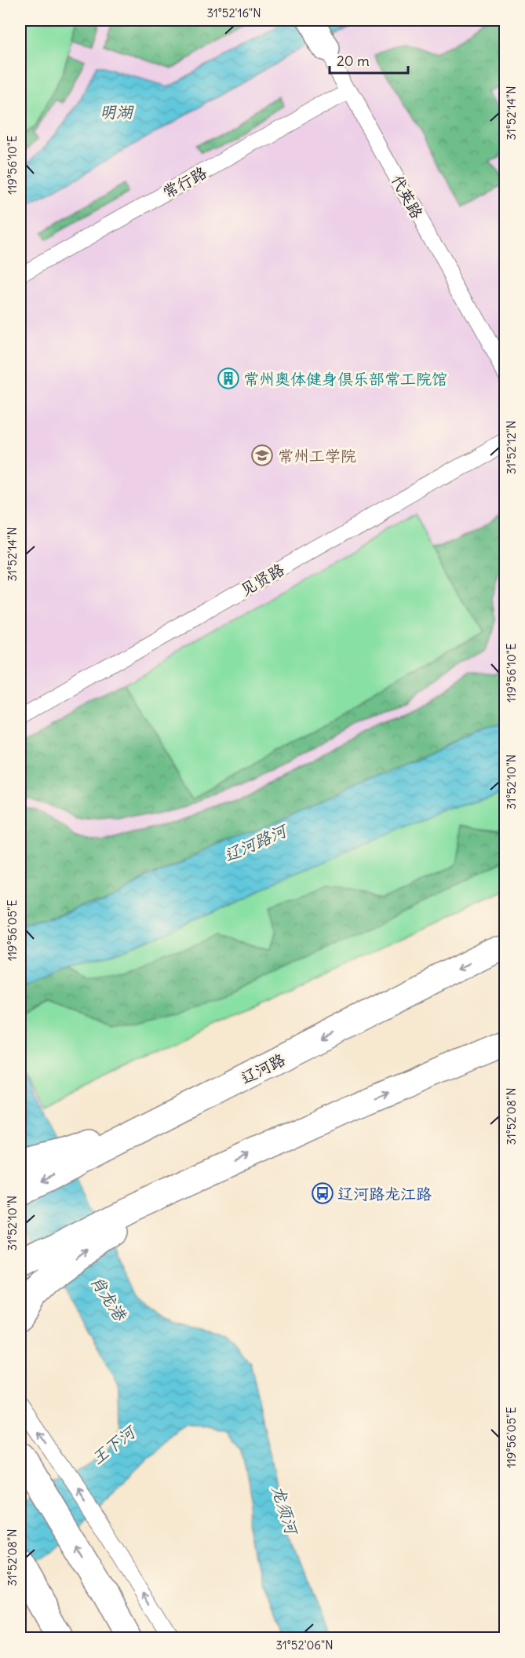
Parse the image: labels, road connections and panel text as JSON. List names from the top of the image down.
{
  "streets": {
    "main road": ["代英路", "辽河路"],
    "lane": ["常行路", "见贤路"]
  },
  "crossings": [
    ["常行路", "代英路"]
  ],
  "water": [
    "明湖",
    "辽河路河",
    "肖龙港",
    "王下河",
    "龙须河"
  ],
  "places": {
    "building": ["常州奥体健身俱乐部常工院馆"],
    "school or university": ["常州工学院"],
    "bus stop": ["辽河路龙江路"]
  },
  "scale_bar": "20 m",
  "coordinates": [
    "31°52'16\"N",
    "31°52'14\"N",
    "119°56'10\"E",
    "31°52'12\"N",
    "31°52'10\"N",
    "119°56'05\"E",
    "31°52'08\"N",
    "31°52'06\"N"
  ]
}
